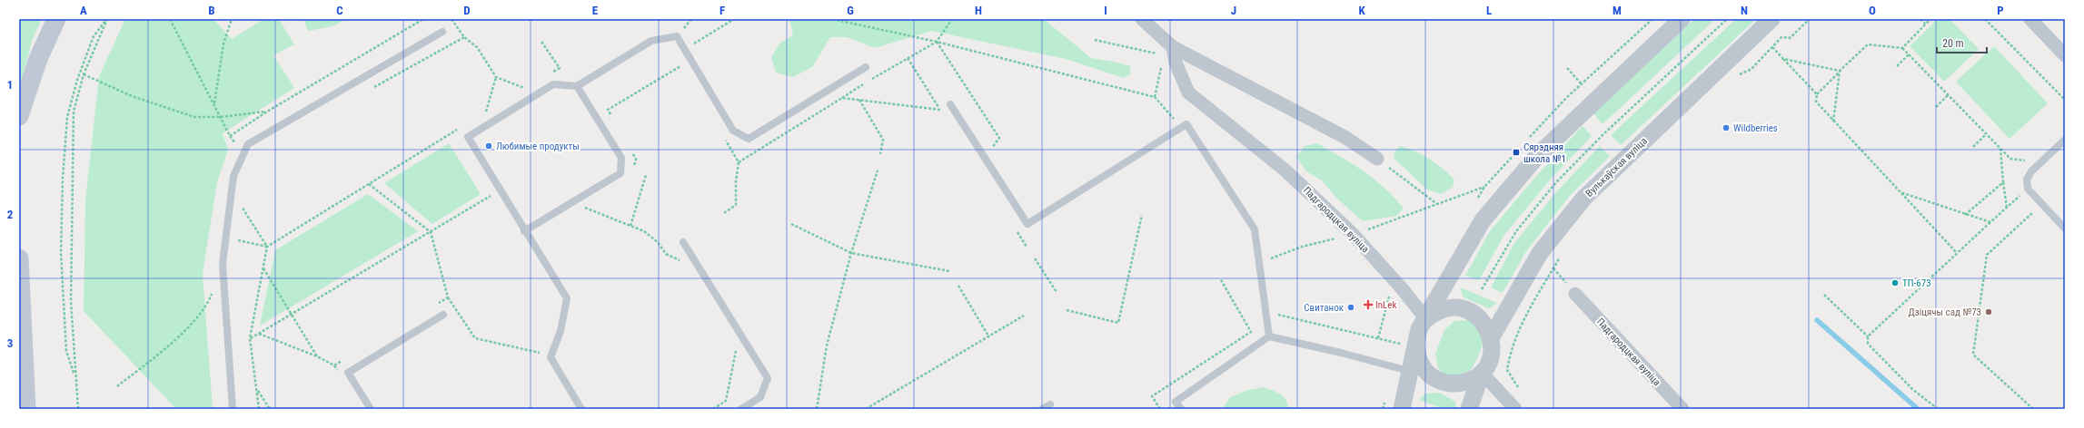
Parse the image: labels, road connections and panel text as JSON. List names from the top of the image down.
{
  "streets": {
    "street": ["Вулькаўская вуліца", "Падгародцкая вуліца"]
  },
  "crossings": [
    ["Вулькаўская вуліца", "Падгародцкая вуліца"]
  ],
  "places": {
    "other": [
      "Wildberries",
      "Любимые продукты",
      "ТП-673",
      "Свитанок",
      "Дзіцячы сад №73"
    ],
    "transit": ["Сярэдняя школа №1"],
    "health": ["InLek"]
  },
  "scale_bar": "20 m",
  "grid": {
    "columns": [
      "A",
      "B",
      "C",
      "D",
      "E",
      "F",
      "G",
      "H",
      "I",
      "J",
      "K",
      "L",
      "M",
      "N",
      "O",
      "P"
    ],
    "rows": ["1", "2", "3"]
  }
}
